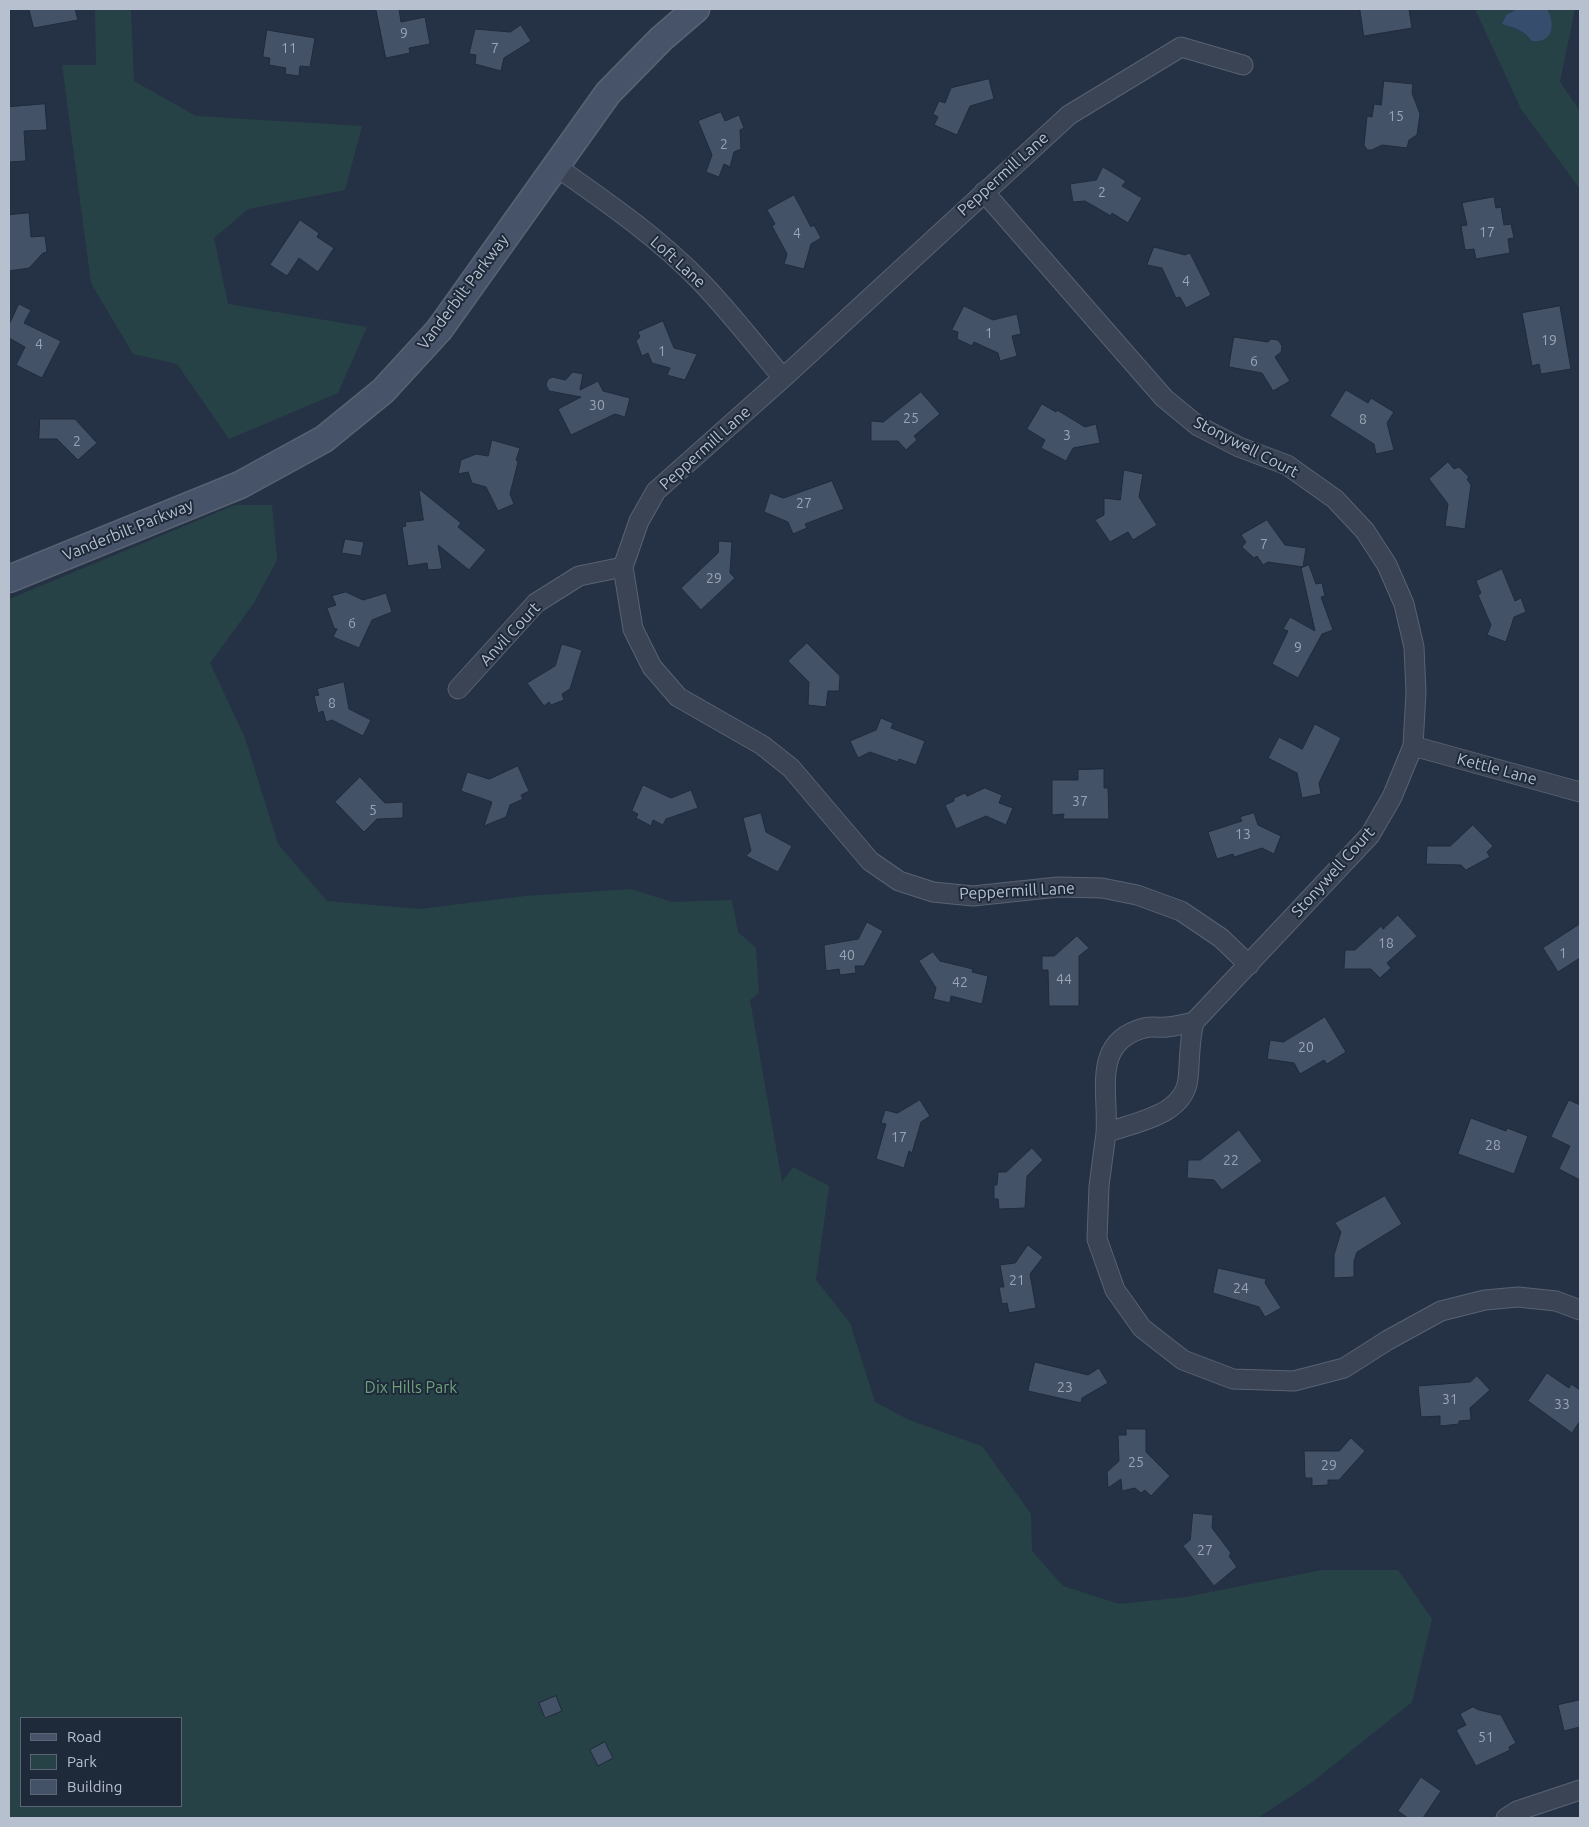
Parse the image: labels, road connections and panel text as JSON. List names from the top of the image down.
{
  "streets": {
    "main road": ["Vanderbilt Parkway"],
    "street": [
      "Peppermill Lane",
      "Loft Lane",
      "Stonywell Court",
      "Anvil Court",
      "Kettle Lane"
    ]
  },
  "crossings": [
    ["Peppermill Lane", "Loft Lane"],
    ["Peppermill Lane", "Stonywell Court"],
    ["Peppermill Lane", "Anvil Court"],
    ["Loft Lane", "Vanderbilt Parkway"],
    ["Stonywell Court", "Kettle Lane"]
  ],
  "parks": ["Dix Hills Park"],
  "house_numbers": [
    "9",
    "11",
    "7",
    "15",
    "2",
    "2",
    "17",
    "4",
    "4",
    "1",
    "19",
    "4",
    "1",
    "6",
    "30",
    "25",
    "8",
    "3",
    "2",
    "27",
    "7",
    "29",
    "6",
    "9",
    "8",
    "37",
    "5",
    "13",
    "18",
    "1",
    "40",
    "44",
    "42",
    "20",
    "17",
    "28",
    "22",
    "21",
    "24",
    "23",
    "31",
    "33",
    "25",
    "29",
    "27",
    "51"
  ],
  "legend": ["Road", "Park", "Building"]
}
